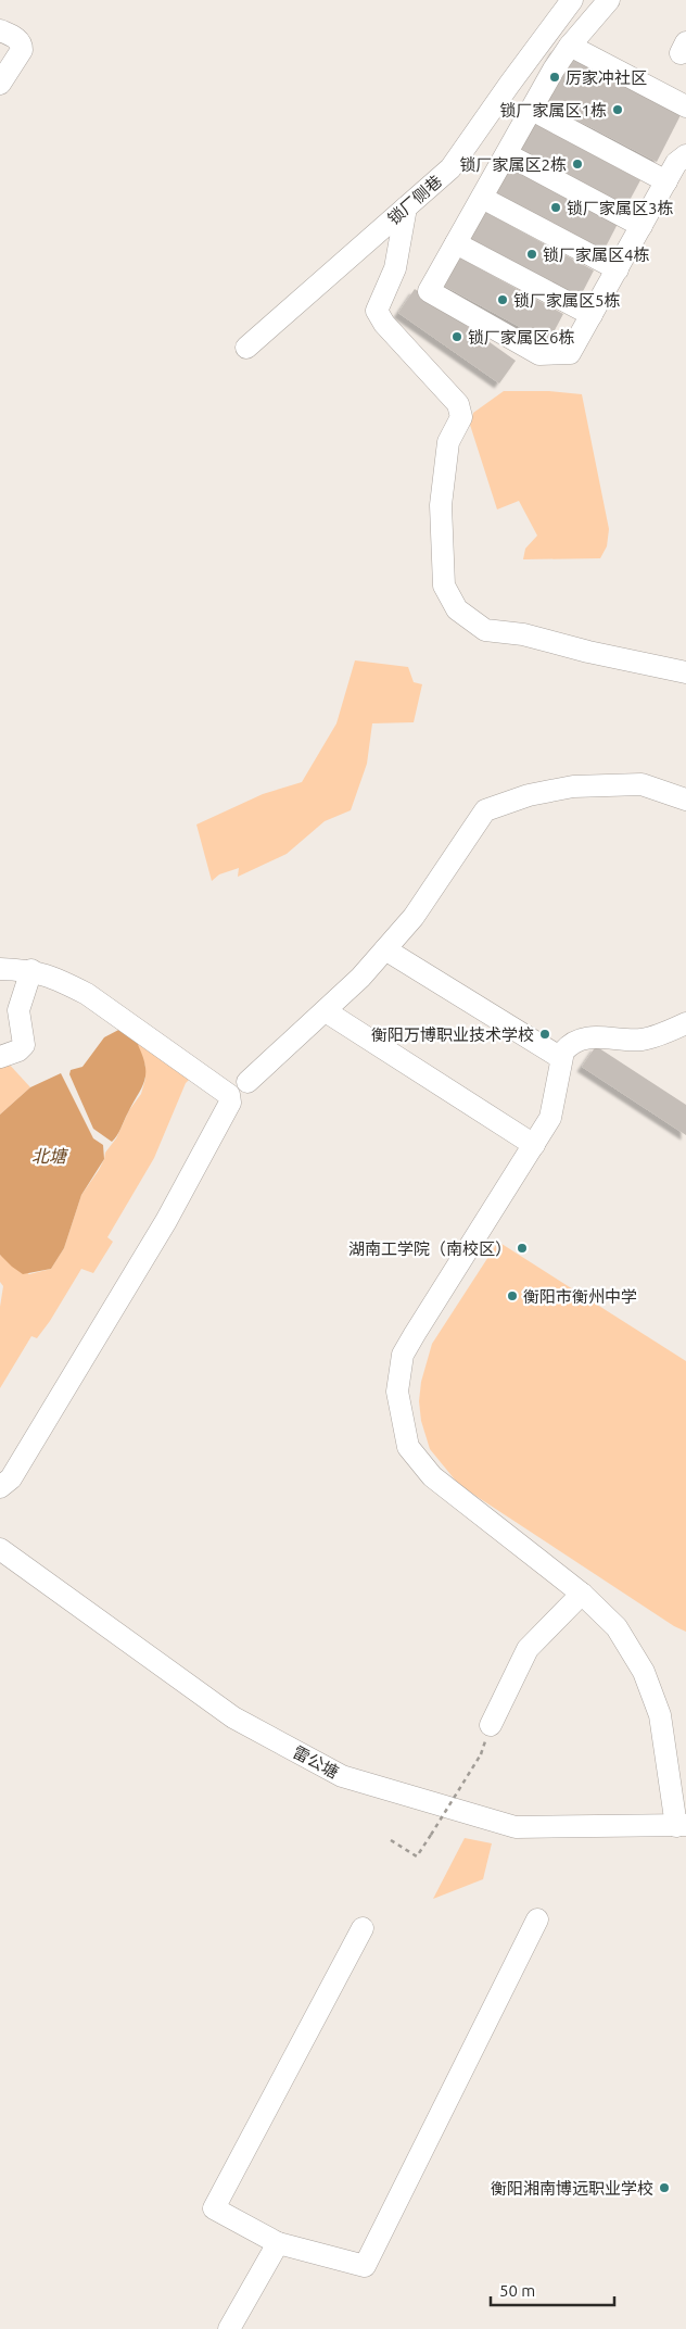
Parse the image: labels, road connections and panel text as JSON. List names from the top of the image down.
{
  "streets": {
    "street": ["锁厂侧巷", "雷公塘"]
  },
  "water": ["北塘"],
  "places": [
    "厉家冲社区",
    "锁厂家属区1栋",
    "锁厂家属区2栋",
    "锁厂家属区3栋",
    "锁厂家属区4栋",
    "锁厂家属区5栋",
    "锁厂家属区6栋",
    "衡阳万博职业技术学校",
    "湖南工学院（南校区）",
    "衡阳市衡州中学",
    "衡阳湘南博远职业学校"
  ],
  "scale_bar": "50 m"
}
